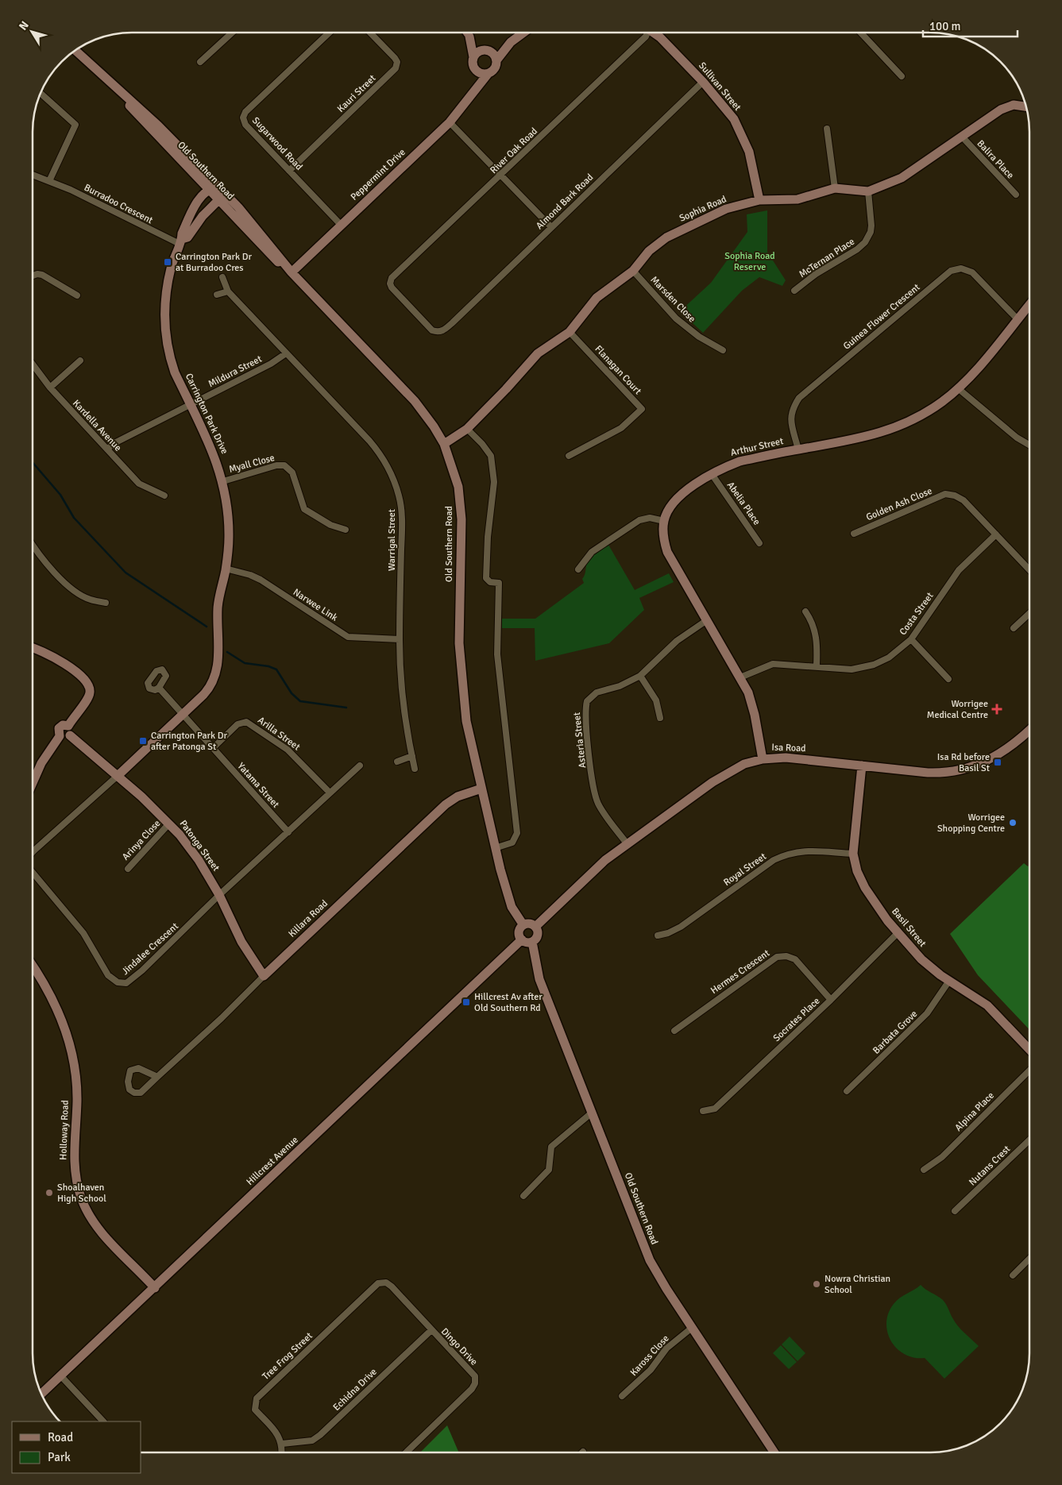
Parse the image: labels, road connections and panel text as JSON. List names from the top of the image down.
{
  "streets": {
    "street": [
      "Sullivan Street",
      "Kauri Street",
      "Sugarwood Road",
      "River Oak Road",
      "Balira Place",
      "Old Southern Road",
      "Peppermint Drive",
      "Almond Bark Road",
      "Burradoo Crescent",
      "Sophia Road",
      "McTernan Place",
      "Marsden Close",
      "Guinea Flower Crescent",
      "Flanagan Court",
      "Mildura Street",
      "Carrington Park Drive",
      "Kardella Avenue",
      "Arthur Street",
      "Myall Close",
      "Abelia Place",
      "Golden Ash Close",
      "Warrigal Street",
      "Narwee Link",
      "Costa Street",
      "Arilla Street",
      "Asteria Street",
      "Isa Road",
      "Yatama Street",
      "Arinya Close",
      "Patonga Street",
      "Royal Street",
      "Killara Road",
      "Basil Street",
      "Jindalee Crescent",
      "Hermes Crescent",
      "Socrates Place",
      "Barbata Grove",
      "Alpina Place",
      "Holloway Road",
      "Hillcrest Avenue",
      "Nutans Crest",
      "Dingo Drive",
      "Kaross Close",
      "Tree Frog Street",
      "Echidna Drive"
    ]
  },
  "crossings": [
    ["Sullivan Street", "Almond Bark Road"],
    ["Sullivan Street", "Sophia Road"],
    ["Kauri Street", "Sugarwood Road"],
    ["Sugarwood Road", "Peppermint Drive"],
    ["River Oak Road", "Almond Bark Road"],
    ["Balira Place", "Sophia Road"],
    ["Old Southern Road", "Peppermint Drive"],
    ["Old Southern Road", "Sophia Road"],
    ["Old Southern Road", "Carrington Park Drive"],
    ["Old Southern Road", "Isa Road"],
    ["Old Southern Road", "Killara Road"],
    ["Old Southern Road", "Hillcrest Avenue"],
    ["Old Southern Road", "Kaross Close"],
    ["Burradoo Crescent", "Carrington Park Drive"],
    ["Sophia Road", "McTernan Place"],
    ["Sophia Road", "Marsden Close"],
    ["Sophia Road", "Flanagan Court"],
    ["Guinea Flower Crescent", "Arthur Street"],
    ["Mildura Street", "Carrington Park Drive"],
    ["Mildura Street", "Kardella Avenue"],
    ["Mildura Street", "Warrigal Street"],
    ["Carrington Park Drive", "Myall Close"],
    ["Carrington Park Drive", "Narwee Link"],
    ["Carrington Park Drive", "Yatama Street"],
    ["Carrington Park Drive", "Patonga Street"],
    ["Carrington Park Drive", "Jindalee Crescent"],
    ["Arthur Street", "Abelia Place"],
    ["Arthur Street", "Costa Street"],
    ["Arthur Street", "Asteria Street"],
    ["Arthur Street", "Isa Road"],
    ["Golden Ash Close", "Costa Street"],
    ["Warrigal Street", "Narwee Link"],
    ["Arilla Street", "Yatama Street"],
    ["Arilla Street", "Jindalee Crescent"],
    ["Asteria Street", "Isa Road"],
    ["Isa Road", "Basil Street"],
    ["Isa Road", "Hillcrest Avenue"],
    ["Yatama Street", "Jindalee Crescent"],
    ["Arinya Close", "Patonga Street"],
    ["Patonga Street", "Killara Road"],
    ["Patonga Street", "Jindalee Crescent"],
    ["Royal Street", "Basil Street"],
    ["Basil Street", "Socrates Place"],
    ["Basil Street", "Barbata Grove"],
    ["Hermes Crescent", "Socrates Place"],
    ["Holloway Road", "Hillcrest Avenue"],
    ["Dingo Drive", "Tree Frog Street"],
    ["Dingo Drive", "Echidna Drive"],
    ["Tree Frog Street", "Echidna Drive"]
  ],
  "parks": ["Sophia Road Reserve"],
  "places": {
    "transit": [
      "Carrington Park Dr at Burradoo Cres",
      "Carrington Park Dr after Patonga St",
      "Isa Rd before Basil St",
      "Hillcrest Av after Old Southern Rd"
    ],
    "health": ["Worrigee Medical Centre"],
    "other": ["Worrigee Shopping Centre", "Shoalhaven High School", "Nowra Christian School"]
  },
  "legend": ["Road", "Park"],
  "scale_bar": "100 m",
  "north": "top left"
}
